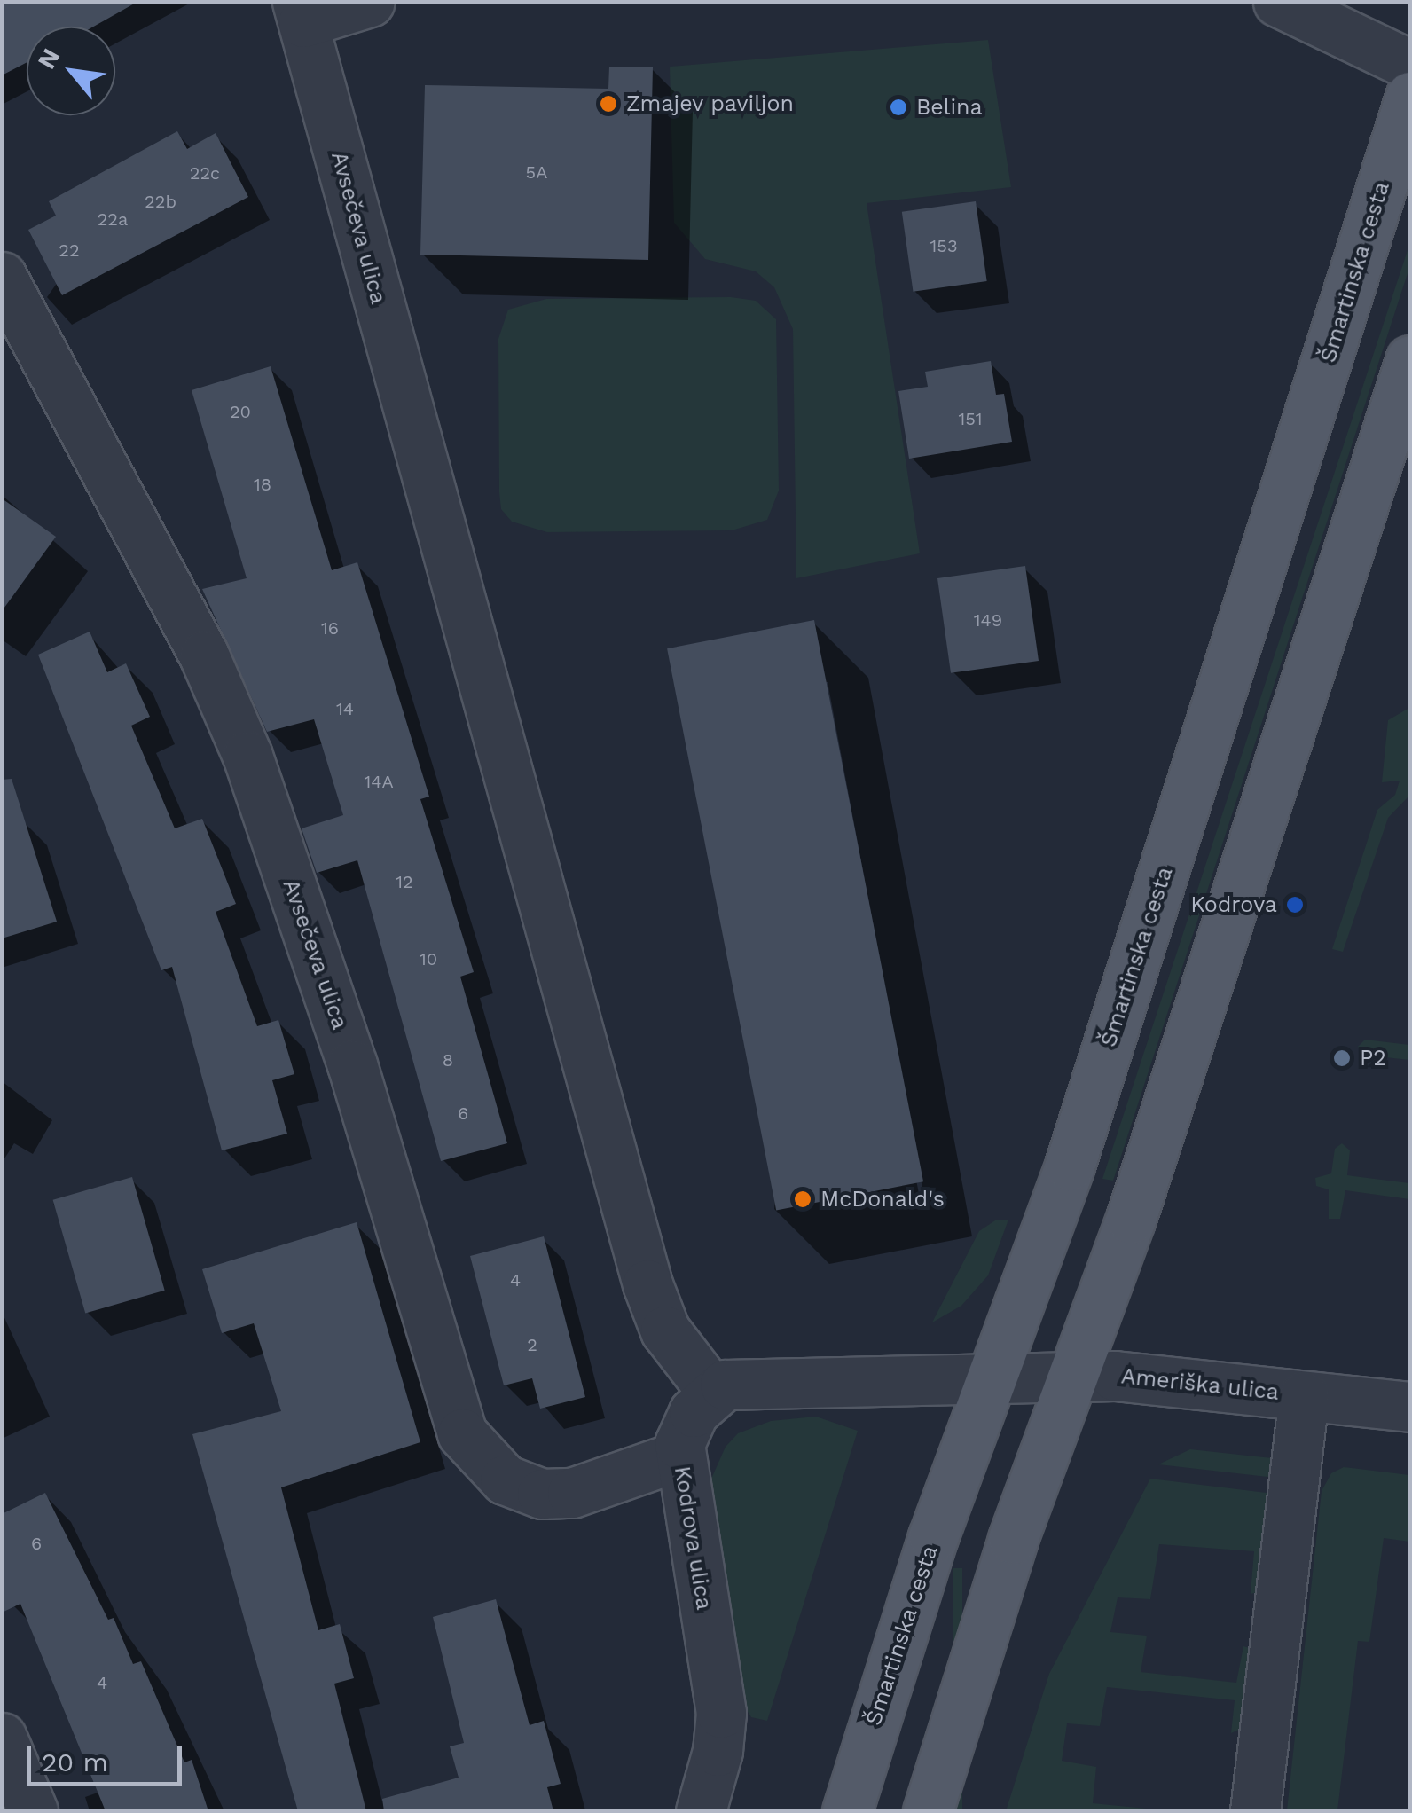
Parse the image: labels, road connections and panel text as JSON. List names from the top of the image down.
{
  "streets": {
    "main road": ["Šmartinska cesta"],
    "street": ["Avsečeva ulica", "Ameriška ulica", "Kodrova ulica"]
  },
  "crossings": [
    ["Avsečeva ulica", "Kodrova ulica"],
    ["Šmartinska cesta", "Ameriška ulica"]
  ],
  "places": [
    "Zmajev paviljon",
    "Belina",
    "Kodrova",
    "P2",
    "McDonald's"
  ],
  "house_numbers": [
    "5A",
    "22c",
    "22b",
    "22a",
    "153",
    "22",
    "20",
    "151",
    "18",
    "149",
    "16",
    "14",
    "14A",
    "12",
    "10",
    "8",
    "6",
    "4",
    "2",
    "6",
    "4"
  ],
  "scale_bar": "20 m",
  "north": "top left"
}
